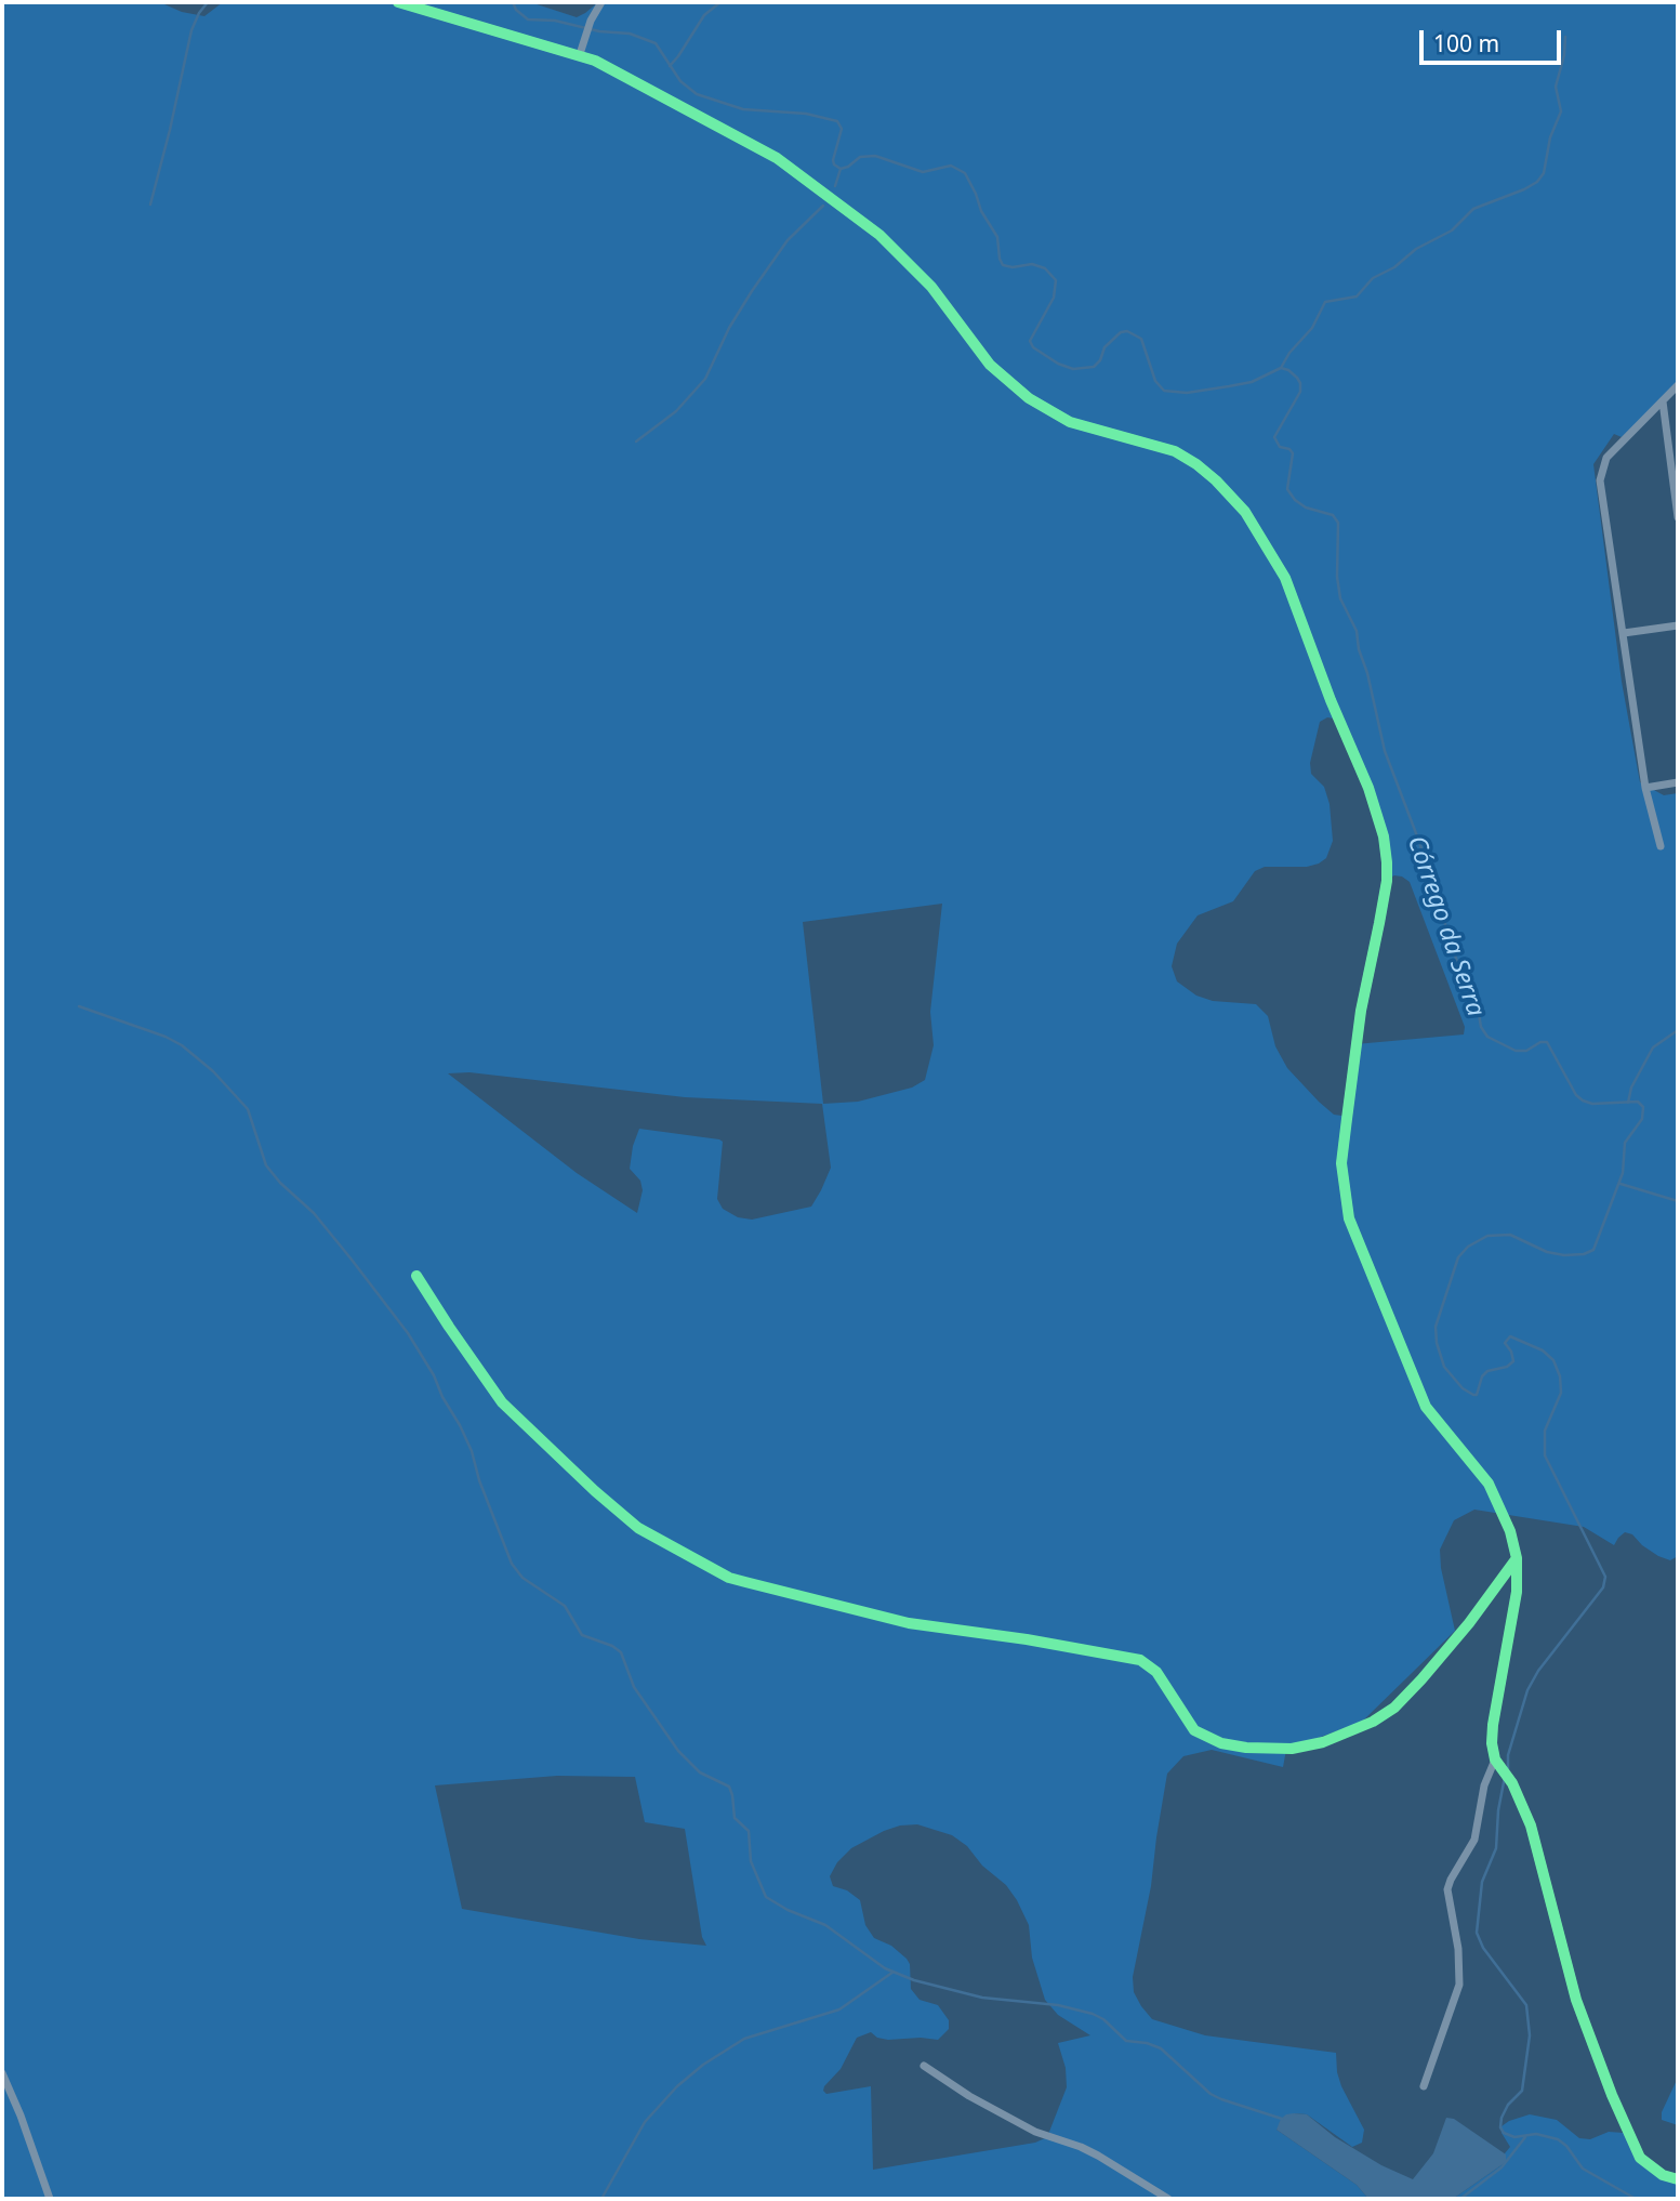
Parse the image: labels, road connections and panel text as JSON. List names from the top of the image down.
{
  "water": ["Córrego da Serra"],
  "scale_bar": "100 m"
}
